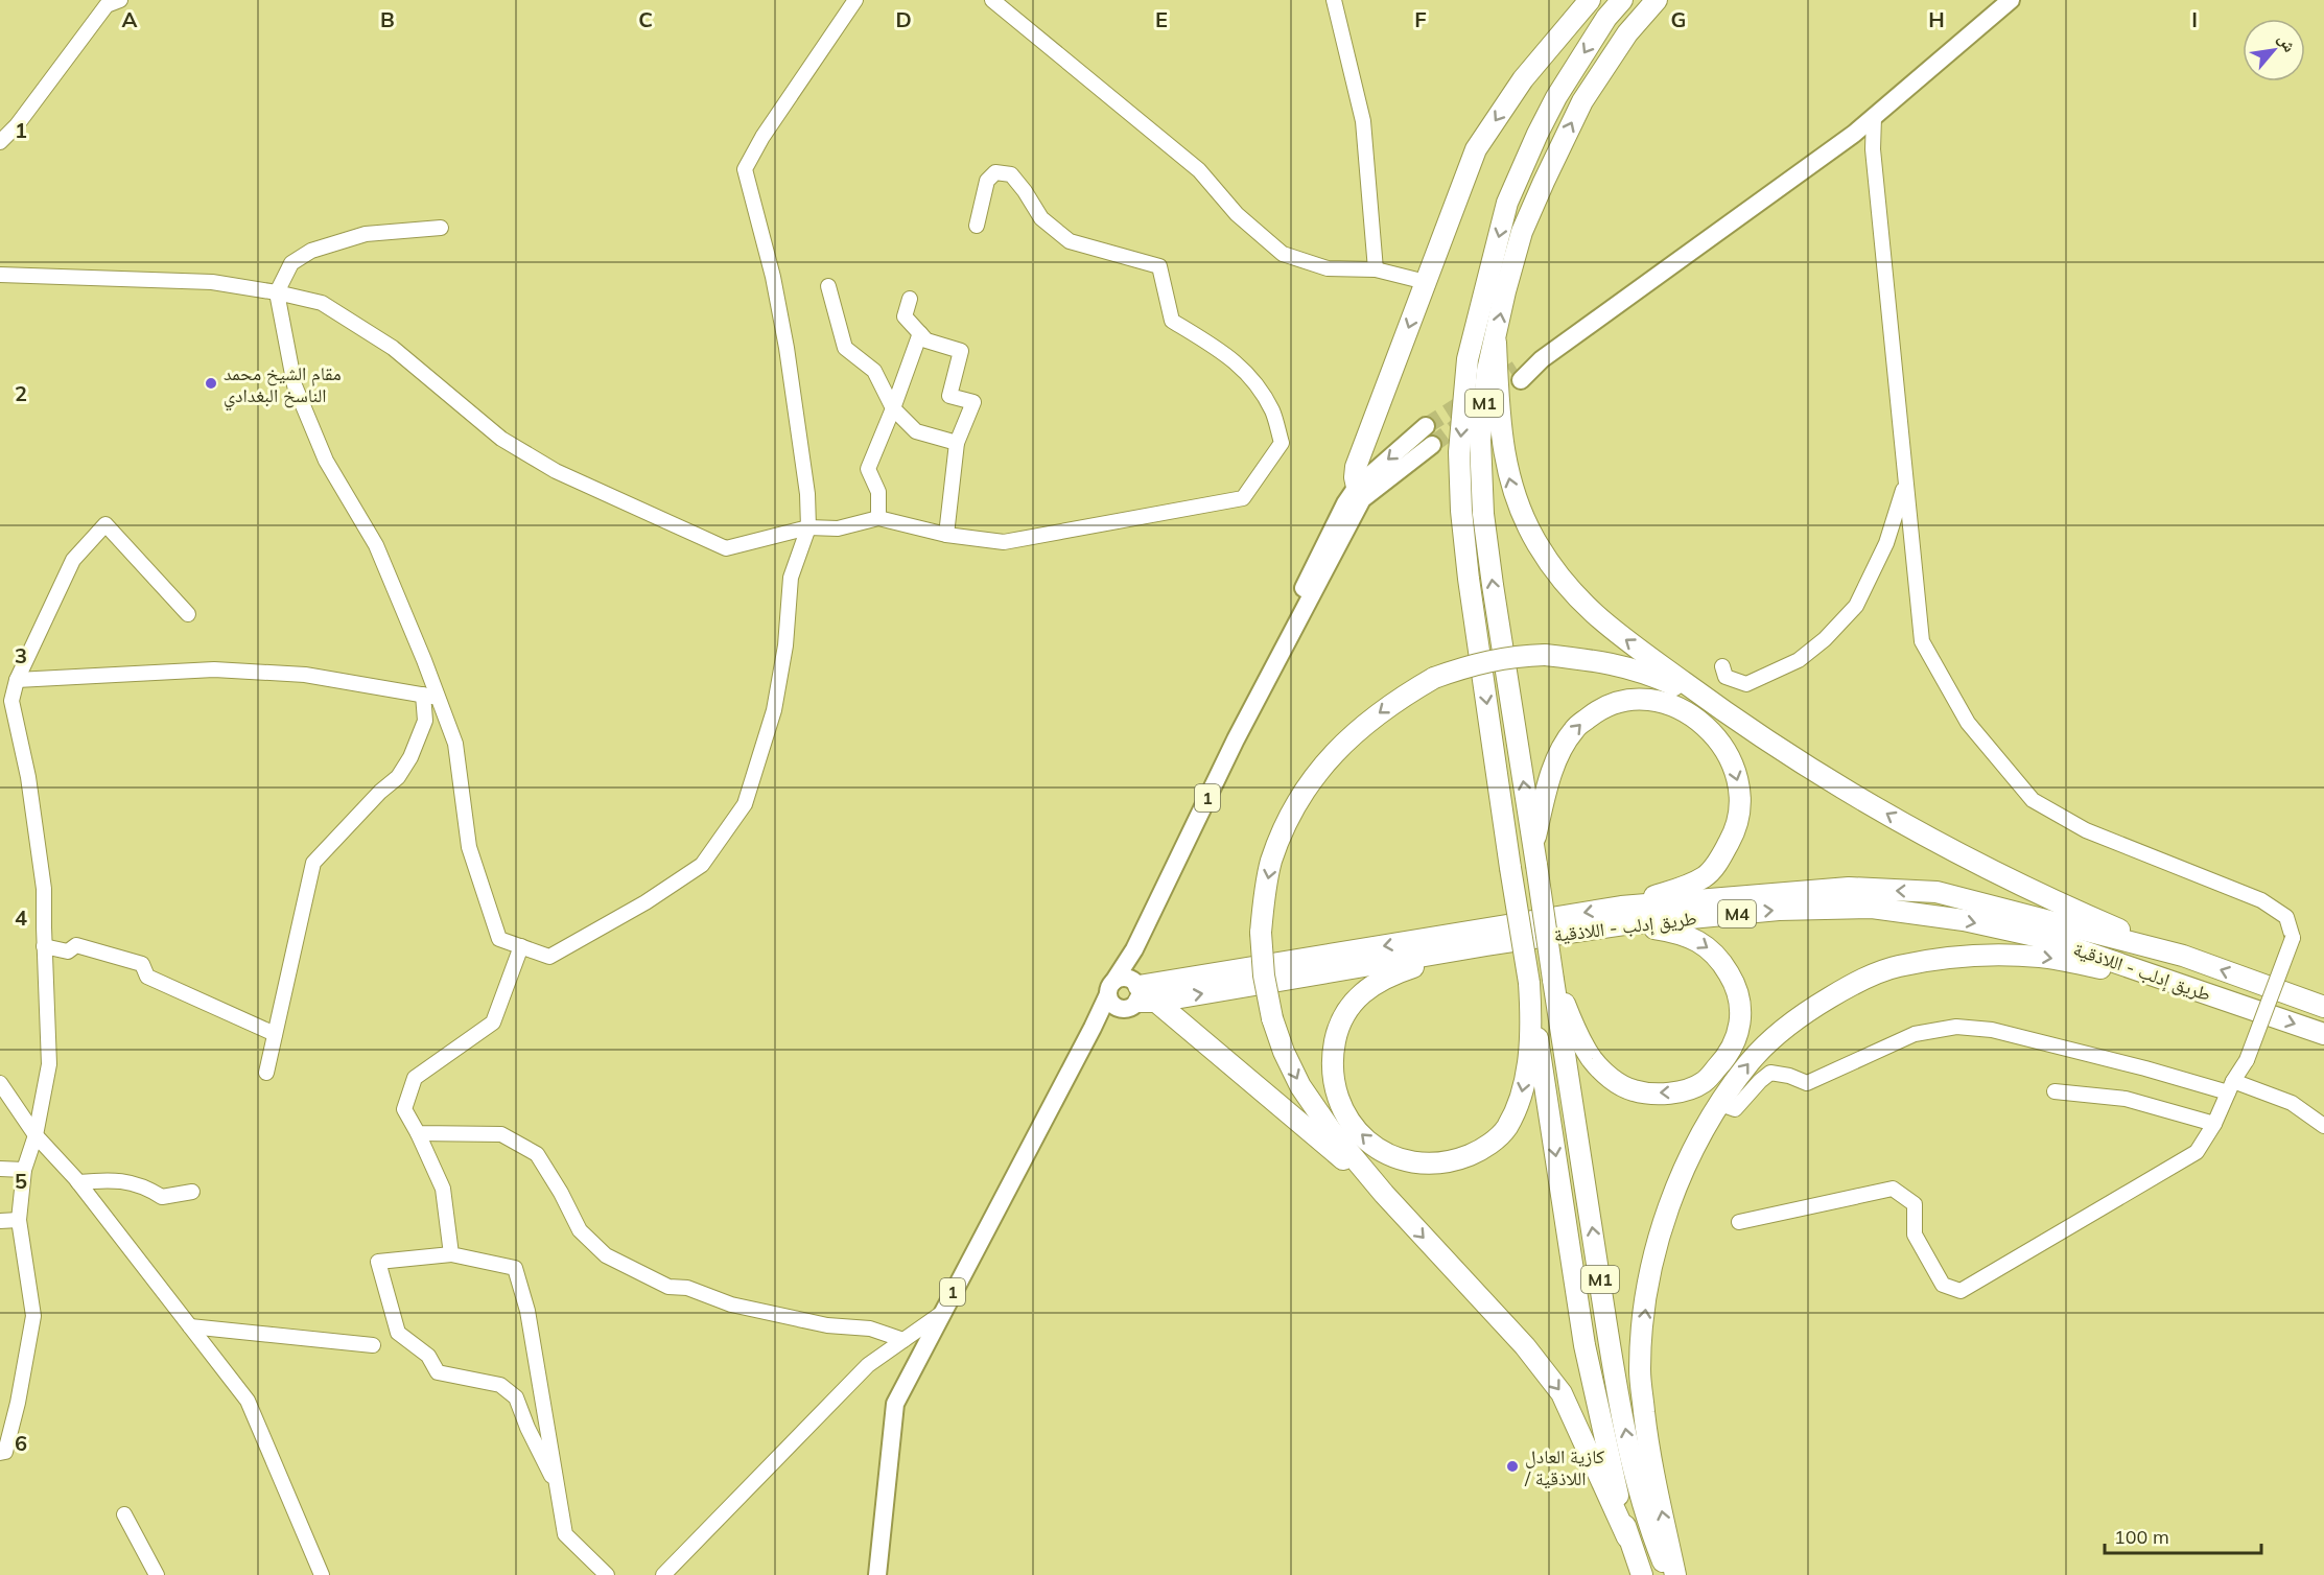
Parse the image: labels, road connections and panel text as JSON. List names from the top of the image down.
{
  "streets": {
    "highway": ["M1", "M4", "طريق إدلب - اللاذقية"],
    "main road": ["1"]
  },
  "crossings": [
    ["1", "طريق إدلب - اللاذقية"]
  ],
  "places": ["مقام الشيخ محمد الناسخ البغدادي", "كازية العادل / اللاذقية"],
  "scale_bar": "100 m",
  "north": "top right",
  "grid": {
    "columns": [
      "A",
      "B",
      "C",
      "D",
      "E",
      "F",
      "G",
      "H",
      "I"
    ],
    "rows": [
      "1",
      "2",
      "3",
      "4",
      "5",
      "6"
    ]
  }
}
